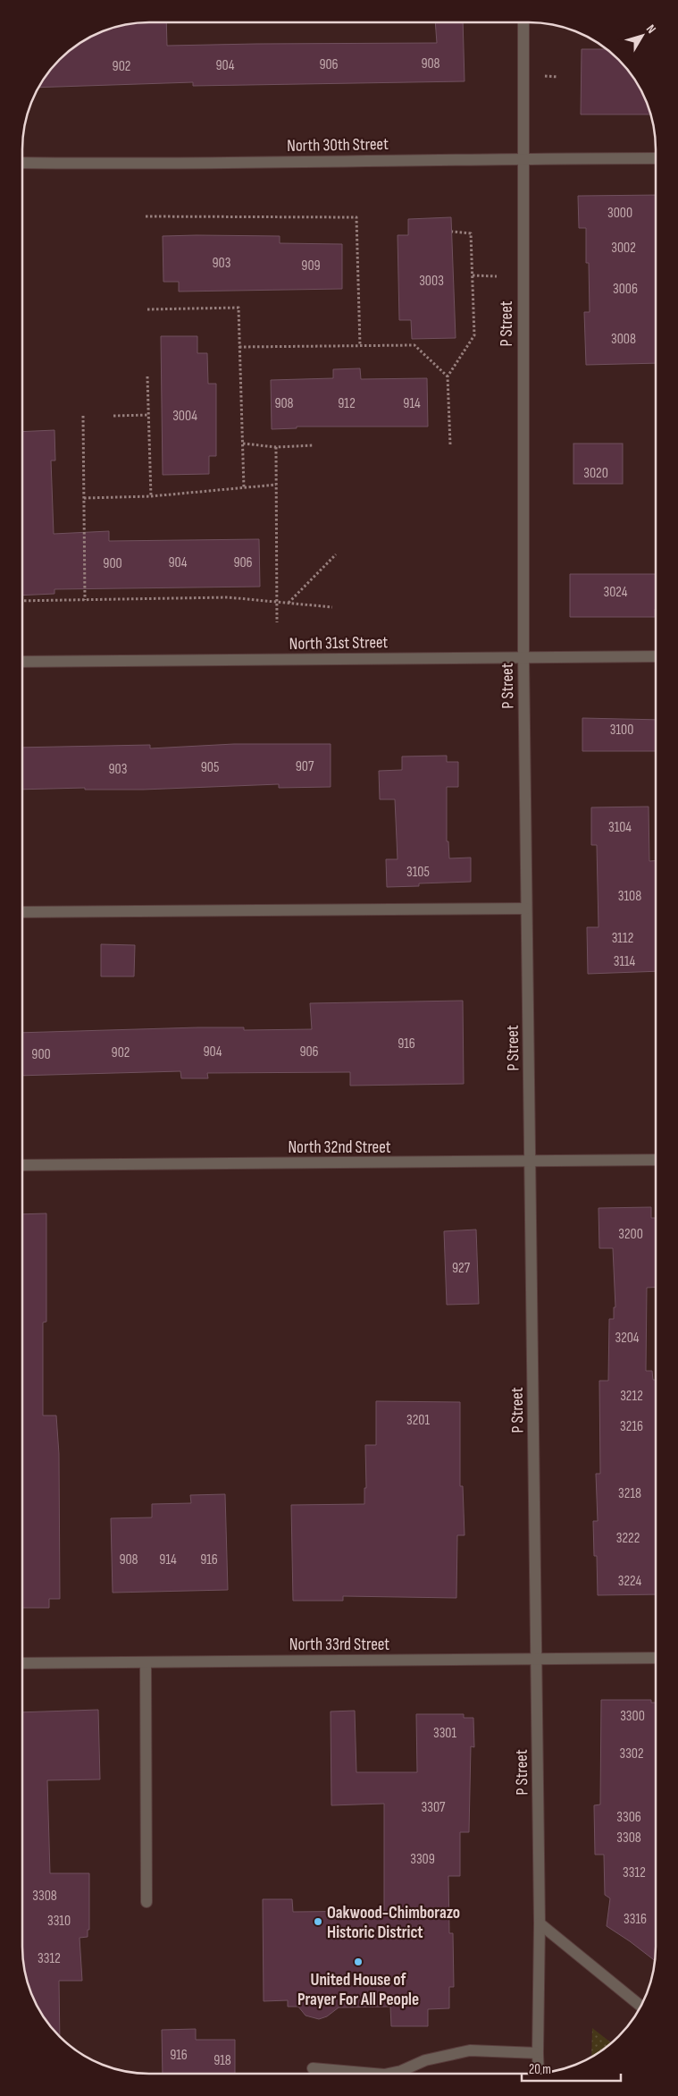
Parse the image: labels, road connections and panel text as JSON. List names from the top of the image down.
{
  "streets": {
    "street": [
      "North 30th Street",
      "P Street",
      "North 31st Street",
      "North 32nd Street",
      "North 33rd Street"
    ]
  },
  "crossings": [
    ["North 30th Street", "P Street"],
    ["P Street", "North 31st Street"],
    ["P Street", "North 32nd Street"],
    ["P Street", "North 33rd Street"]
  ],
  "places": ["Oakwood-Chimborazo Historic District", "United House of Prayer For All People"],
  "house_numbers": [
    "908",
    "906",
    "904",
    "902",
    "3000",
    "3002",
    "903",
    "909",
    "3003",
    "3006",
    "3008",
    "908",
    "912",
    "914",
    "3004",
    "3020",
    "904",
    "906",
    "900",
    "3024",
    "3100",
    "907",
    "905",
    "903",
    "3104",
    "3105",
    "3108",
    "3112",
    "3114",
    "916",
    "904",
    "906",
    "902",
    "900",
    "3200",
    "927",
    "3204",
    "3212",
    "3201",
    "3216",
    "3218",
    "3222",
    "908",
    "914",
    "916",
    "3224",
    "3300",
    "3301",
    "3302",
    "3307",
    "3306",
    "3308",
    "3309",
    "3312",
    "3308",
    "3316",
    "3310",
    "3312",
    "916",
    "918"
  ],
  "scale_bar": "20 m",
  "north": "top right"
}
